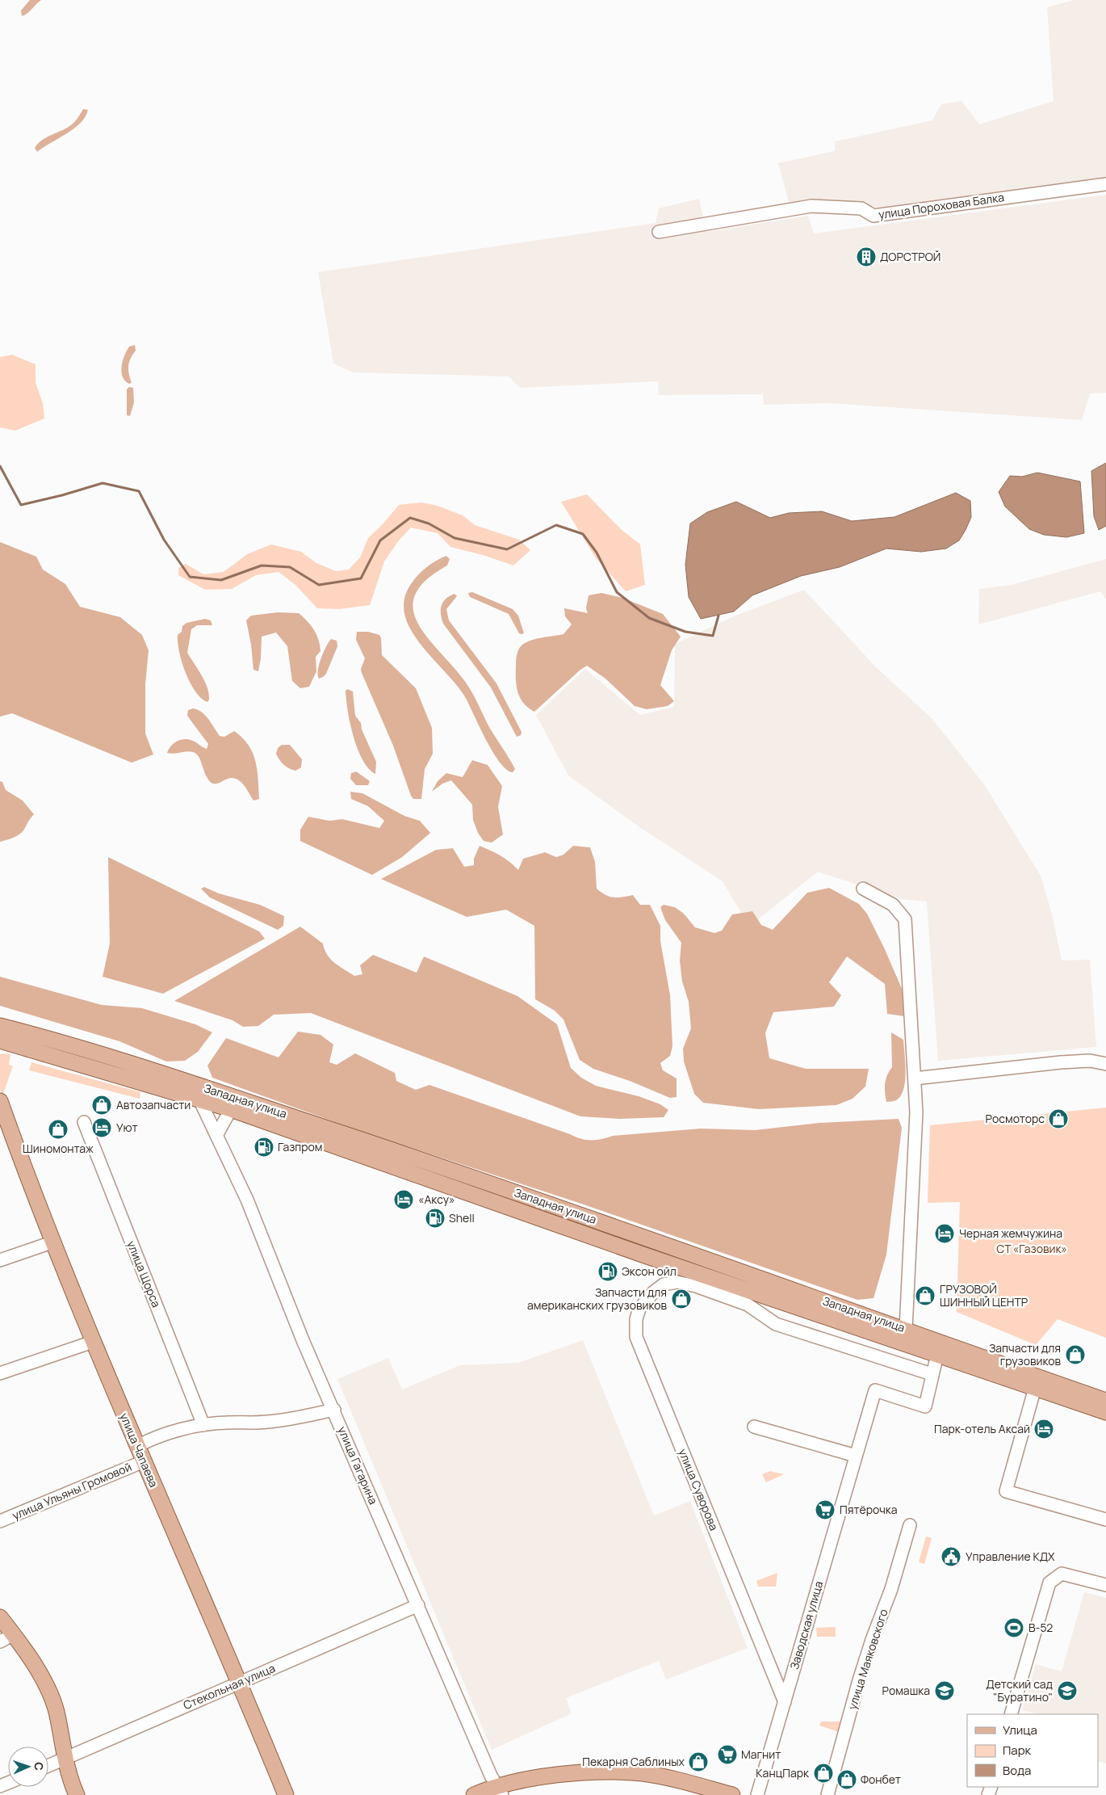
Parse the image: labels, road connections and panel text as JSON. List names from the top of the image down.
{
  "streets": {
    "main road": ["Западная улица", "улица Чапаева"],
    "street": [
      "улица Пороховая Балка",
      "улица Щорса",
      "улица Гагарина",
      "улица Суворова",
      "улица Ульяны Громовой",
      "Заводская улица",
      "улица Маяковского",
      "Стекольная улица"
    ]
  },
  "crossings": [
    ["Западная улица", "улица Гагарина"],
    ["Западная улица", "Заводская улица"],
    ["улица Чапаева", "улица Ульяны Громовой"],
    ["улица Чапаева", "Стекольная улица"],
    ["улица Гагарина", "Стекольная улица"],
    ["улица Суворова", "Заводская улица"]
  ],
  "parks": ["СТ «Газовик»"],
  "places": {
    "building": ["ДОРСТРОЙ"],
    "shop": [
      "Автозапчасти",
      "Росмоторс",
      "Шиномонтаж",
      "ГРУЗОВОЙ ШИННЫЙ ЦЕНТР",
      "Запчасти для американских грузовиков",
      "Запчасти для грузовиков",
      "Пекарня Саблиных",
      "КанцПарк",
      "Фонбет"
    ],
    "hotel": [
      "Уют",
      "«Аксу»",
      "Черная жемчужина",
      "Парк-отель Аксай"
    ],
    "fuel station": ["Газпром", "Shell", "Эксон ойл"],
    "supermarket": ["Пятёрочка", "Магнит"],
    "public building": ["Управление КДХ"],
    "sports": ["В-52"],
    "school or university": ["Ромашка", "Детский сад \"Буратино\""]
  },
  "legend": ["Улица", "Парк", "Вода"],
  "north": "right"
}
